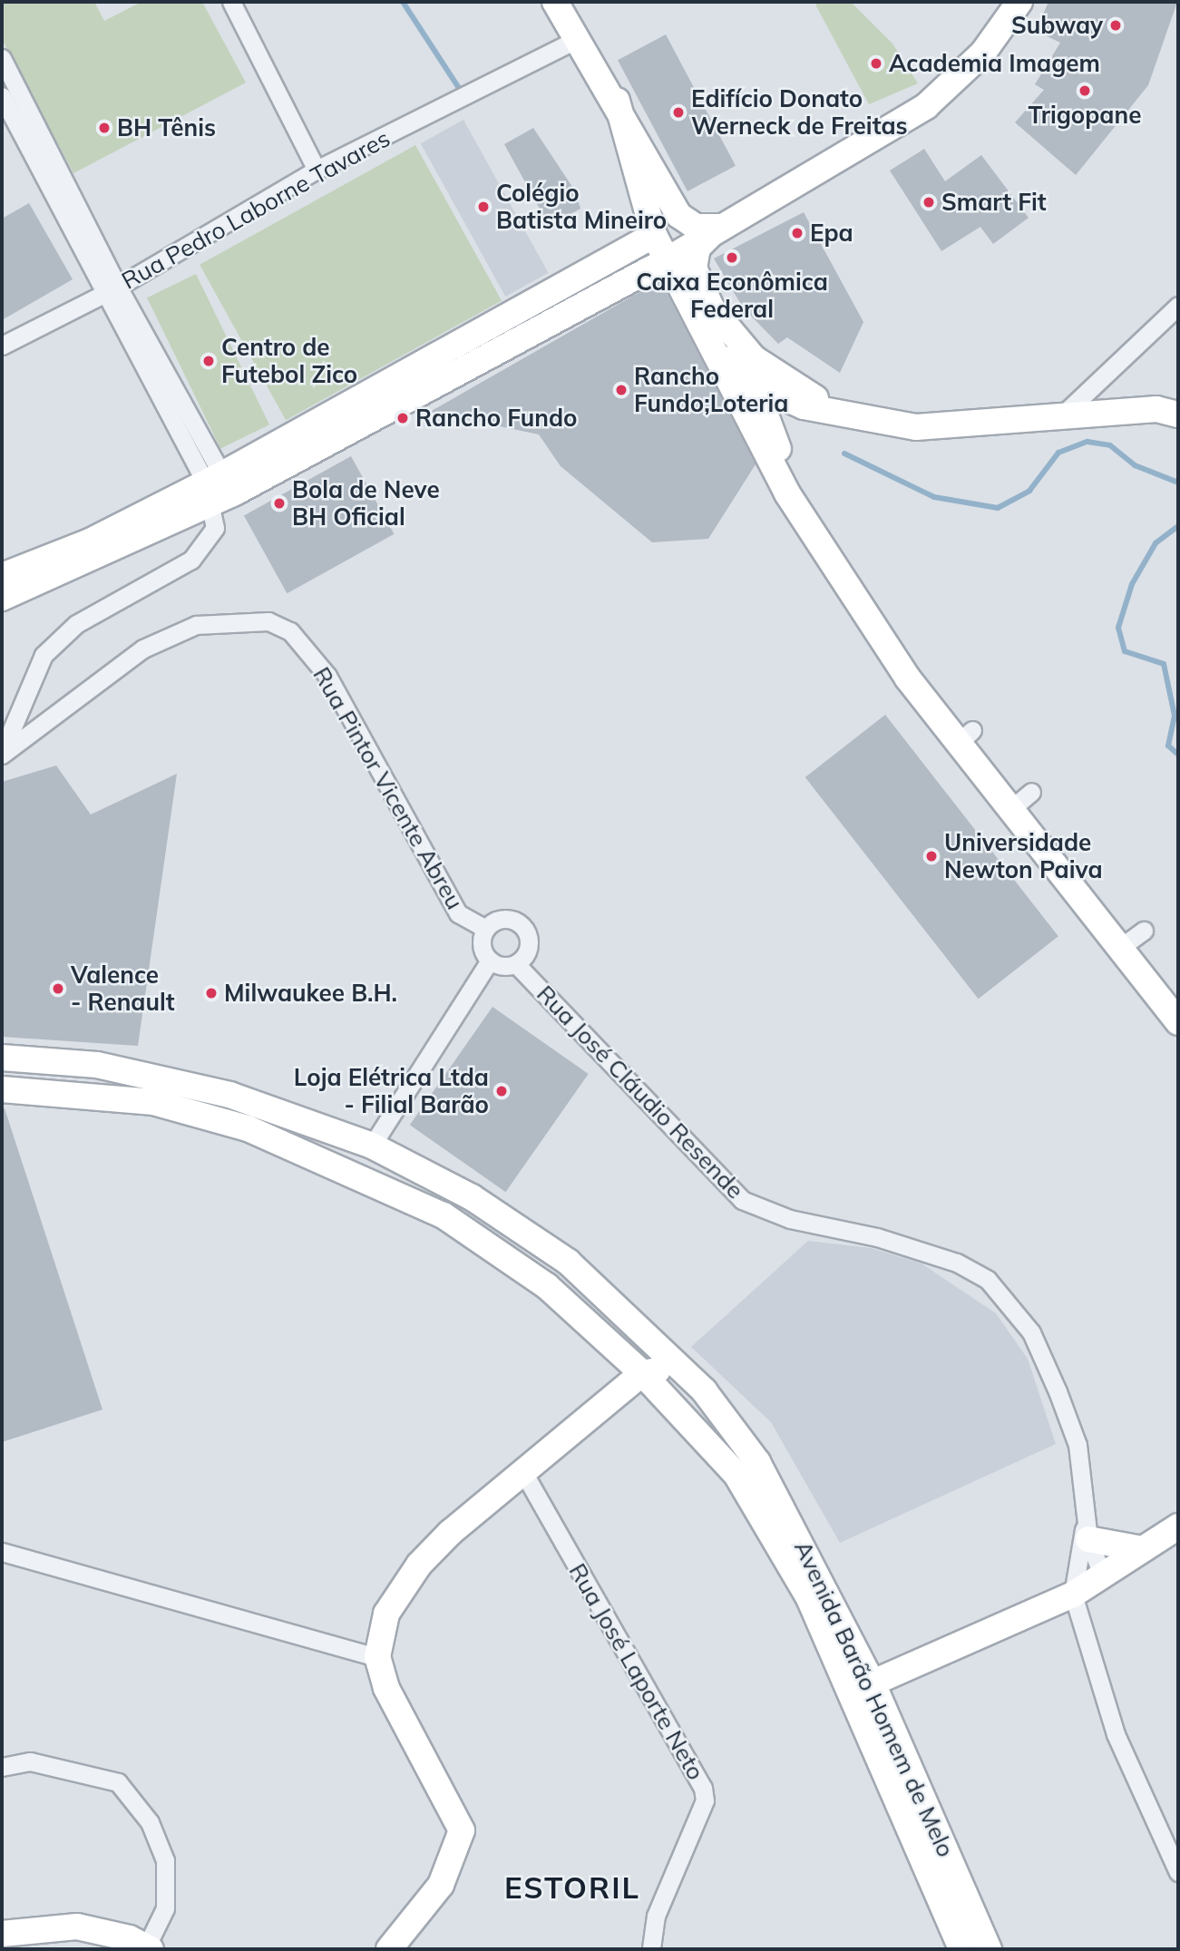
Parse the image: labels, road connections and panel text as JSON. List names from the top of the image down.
{
  "streets": {
    "main road": ["Avenida Barão Homem de Melo"],
    "street": [
      "Rua Pedro Laborne Tavares",
      "Rua Pintor Vicente Abreu",
      "Rua José Cláudio Resende",
      "Rua José Laporte Neto"
    ]
  },
  "crossings": [
    ["Rua Pintor Vicente Abreu", "Rua José Cláudio Resende"]
  ],
  "districts": ["ESTORIL"],
  "places": [
    "Subway",
    "Academia Imagem",
    "Trigopane",
    "Edifício Donato Werneck de Freitas",
    "BH Tênis",
    "Smart Fit",
    "Colégio Batista Mineiro",
    "Epa",
    "Caixa Econômica Federal",
    "Centro de Futebol Zico",
    "Rancho Fundo;Loteria",
    "Rancho Fundo",
    "Bola de Neve BH Oficial",
    "Universidade Newton Paiva",
    "Valence - Renault",
    "Milwaukee B.H.",
    "Loja Elétrica Ltda - Filial Barão"
  ]
}
